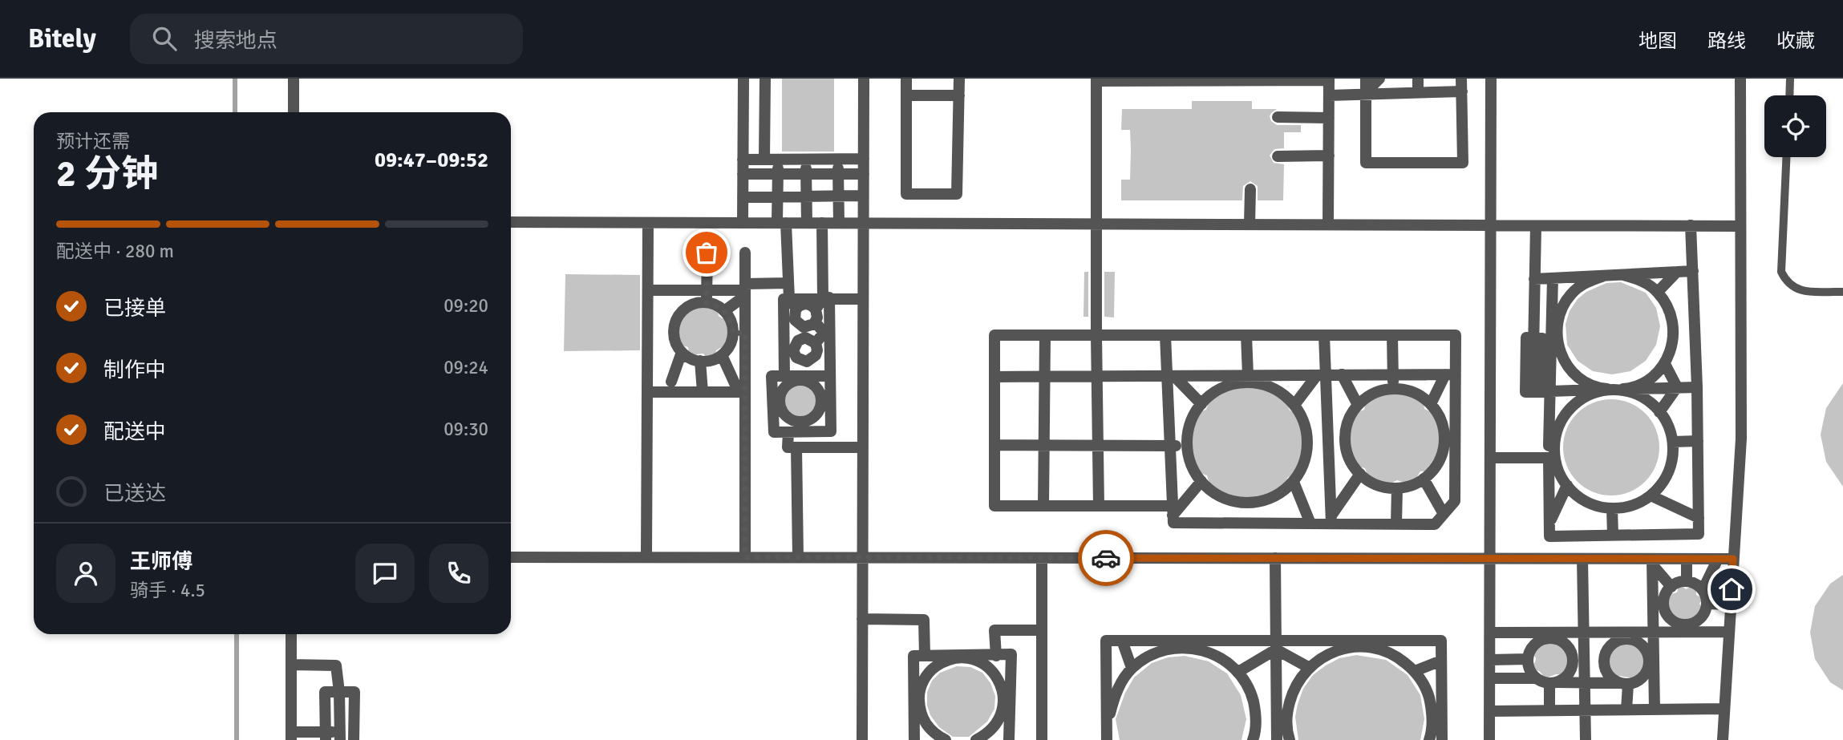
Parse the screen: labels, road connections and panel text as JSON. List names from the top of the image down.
{
  "page": {
    "header": "Bitely",
    "search": "搜索地点",
    "nav": ["地图", "路线", "收藏"],
    "heading": ["2 分钟", "预计还需", "09:47–09:52"],
    "panel": ["王师傅", "骑手 · 4.5"],
    "bar": "配送中 · 280 m",
    "list": [
      ["已接单", "09:20"],
      ["制作中", "09:24"],
      ["配送中", "09:30"],
      "已送达"
    ]
  }
}
